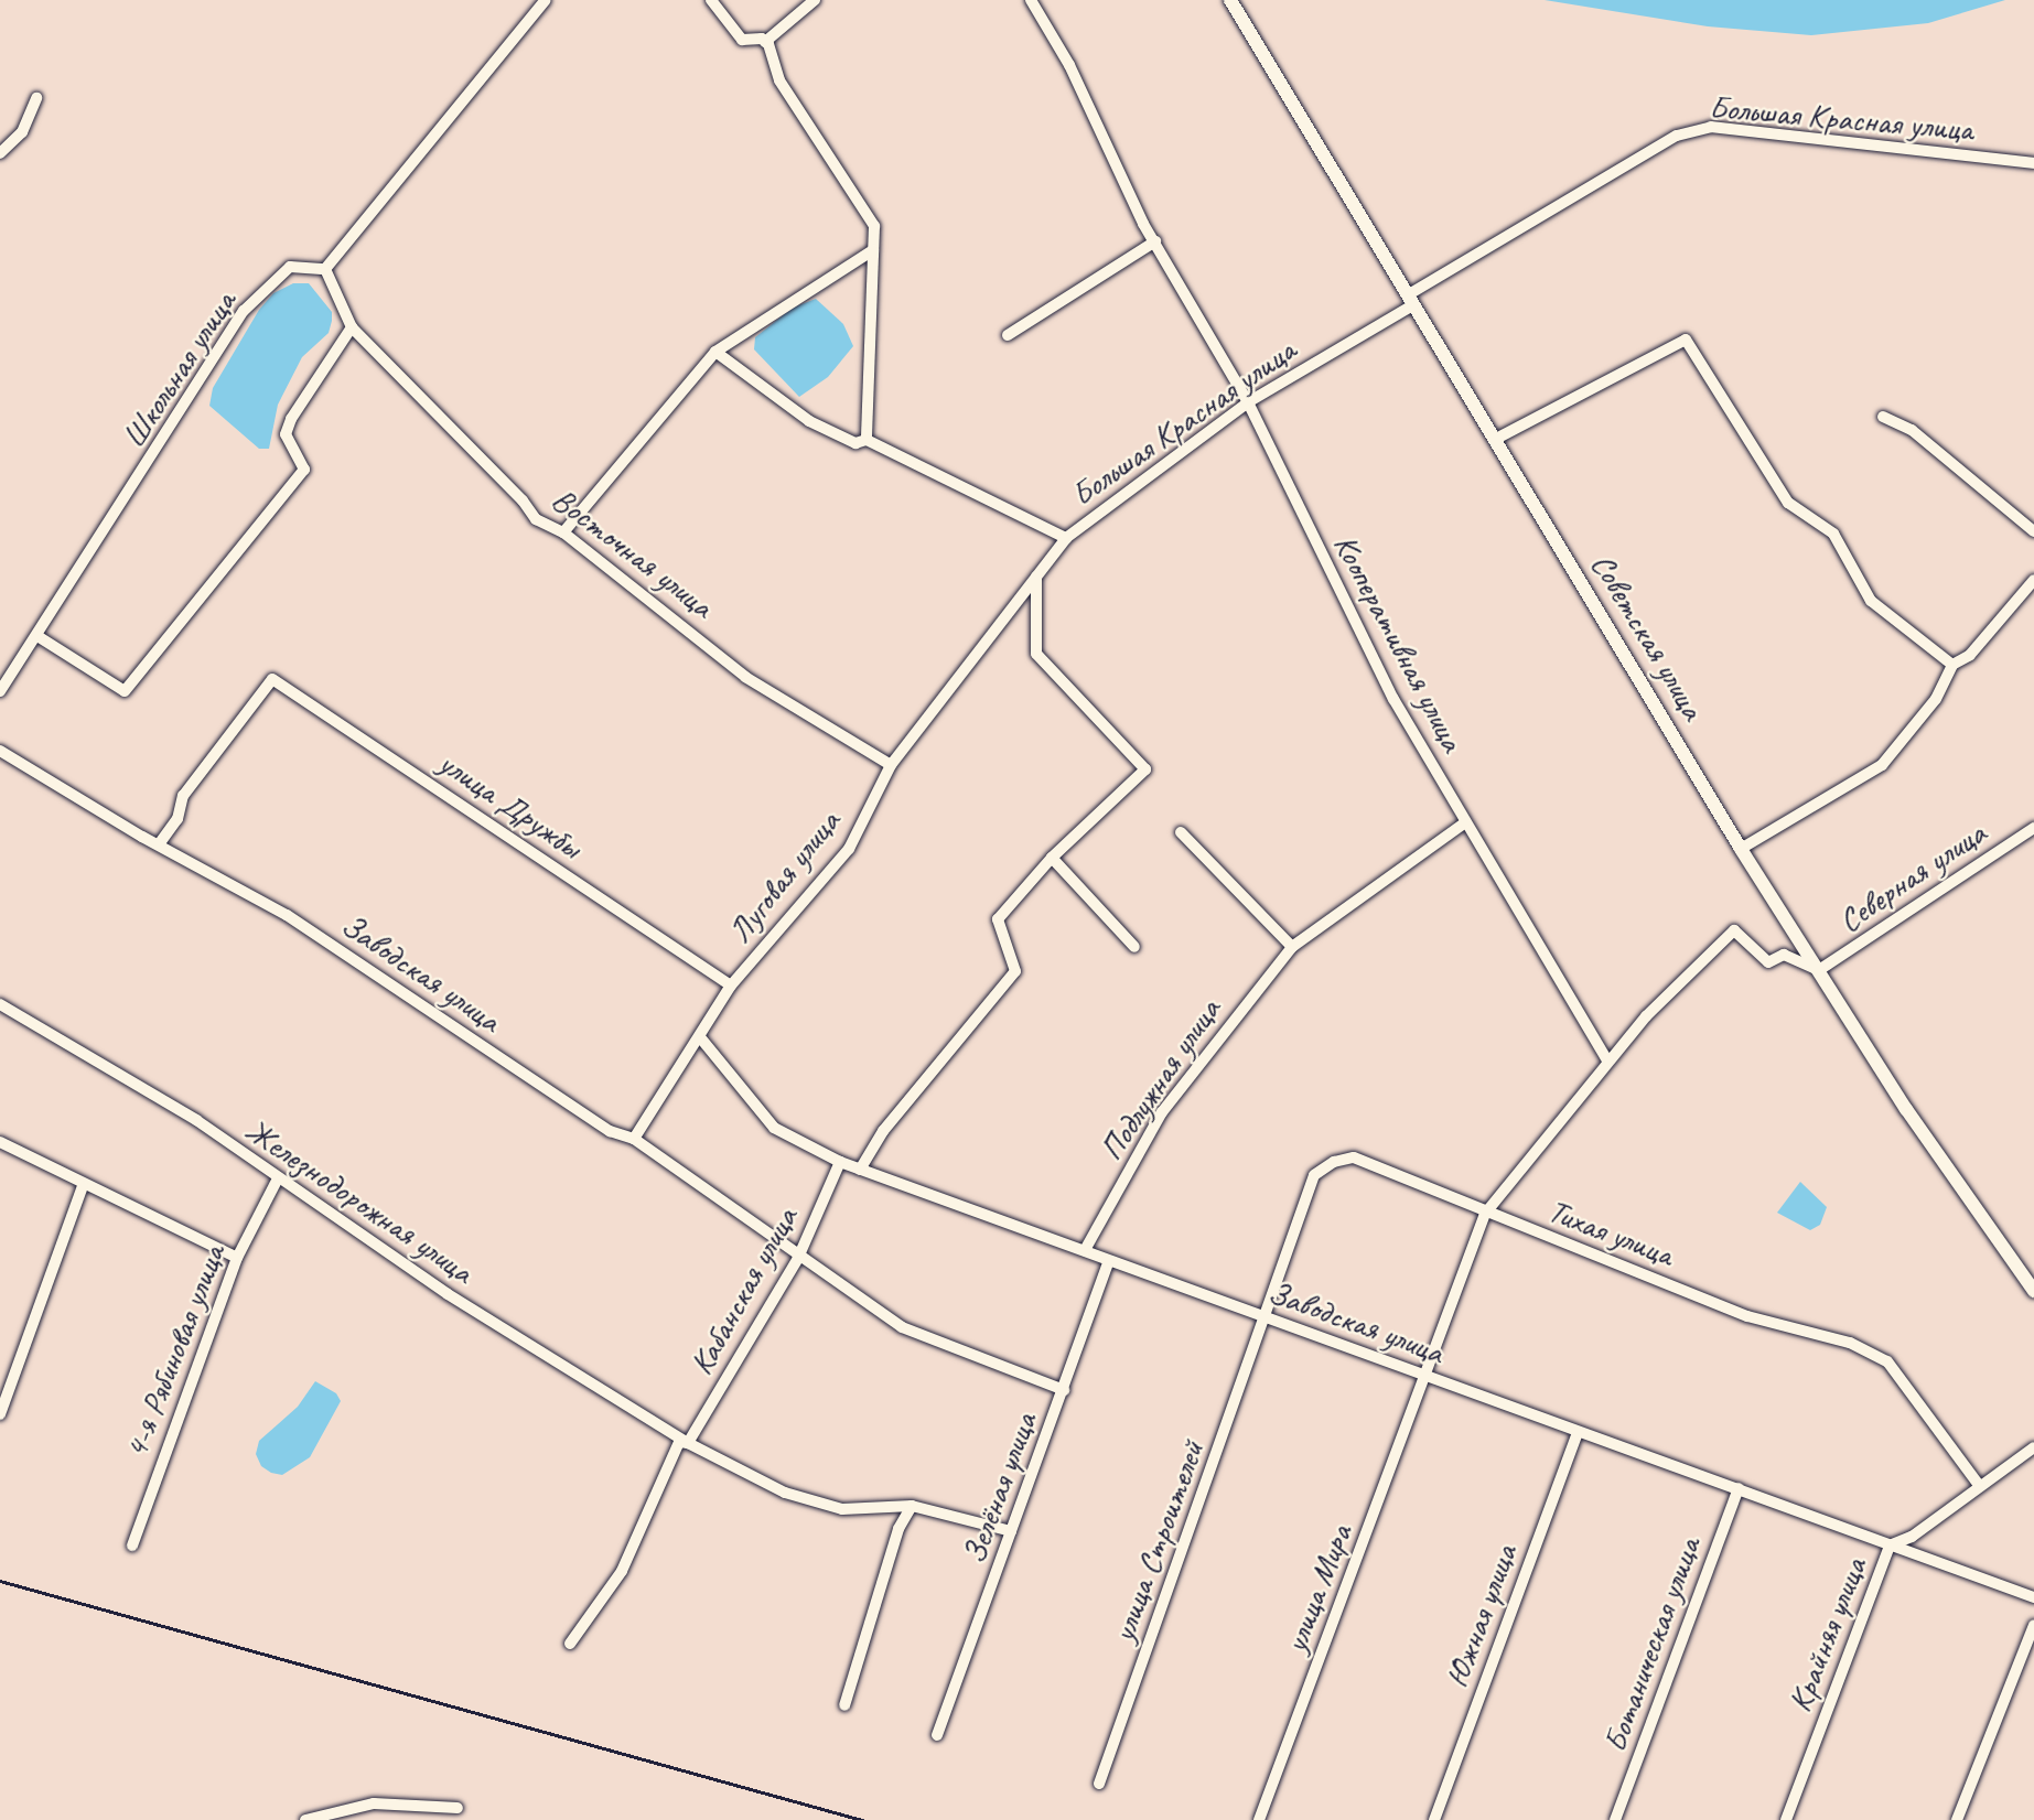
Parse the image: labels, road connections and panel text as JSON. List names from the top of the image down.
{
  "streets": {
    "street": [
      "Большая Красная улица",
      "Школьная улица",
      "Восточная улица",
      "Советская улица",
      "Кооперативная улица",
      "улица Дружбы",
      "Луговая улица",
      "Северная улица",
      "Заводская улица",
      "Подлужная улица",
      "Железнодорожная улица",
      "Тихая улица",
      "Кабанская улица",
      "4-я Рябиновая улица",
      "Зелёная улица",
      "улица Строителей",
      "улица Мира",
      "Южная улица",
      "Крайняя улица",
      "Ботаническая улица"
    ]
  },
  "crossings": [
    ["Большая Красная улица", "Советская улица"],
    ["Большая Красная улица", "Кооперативная улица"],
    ["Большая Красная улица", "Луговая улица"],
    ["Школьная улица", "Восточная улица"],
    ["Восточная улица", "Луговая улица"],
    ["Советская улица", "Северная улица"],
    ["Кооперативная улица", "Подлужная улица"],
    ["улица Дружбы", "Луговая улица"],
    ["улица Дружбы", "Заводская улица"],
    ["Луговая улица", "Заводская улица"],
    ["Заводская улица", "Подлужная улица"],
    ["Заводская улица", "Тихая улица"],
    ["Заводская улица", "Кабанская улица"],
    ["Заводская улица", "Зелёная улица"],
    ["Заводская улица", "улица Строителей"],
    ["Заводская улица", "улица Мира"],
    ["Заводская улица", "Южная улица"],
    ["Заводская улица", "Крайняя улица"],
    ["Заводская улица", "Ботаническая улица"],
    ["Железнодорожная улица", "Кабанская улица"],
    ["Железнодорожная улица", "4-я Рябиновая улица"],
    ["Тихая улица", "улица Строителей"],
    ["Тихая улица", "Крайняя улица"]
  ]
}
